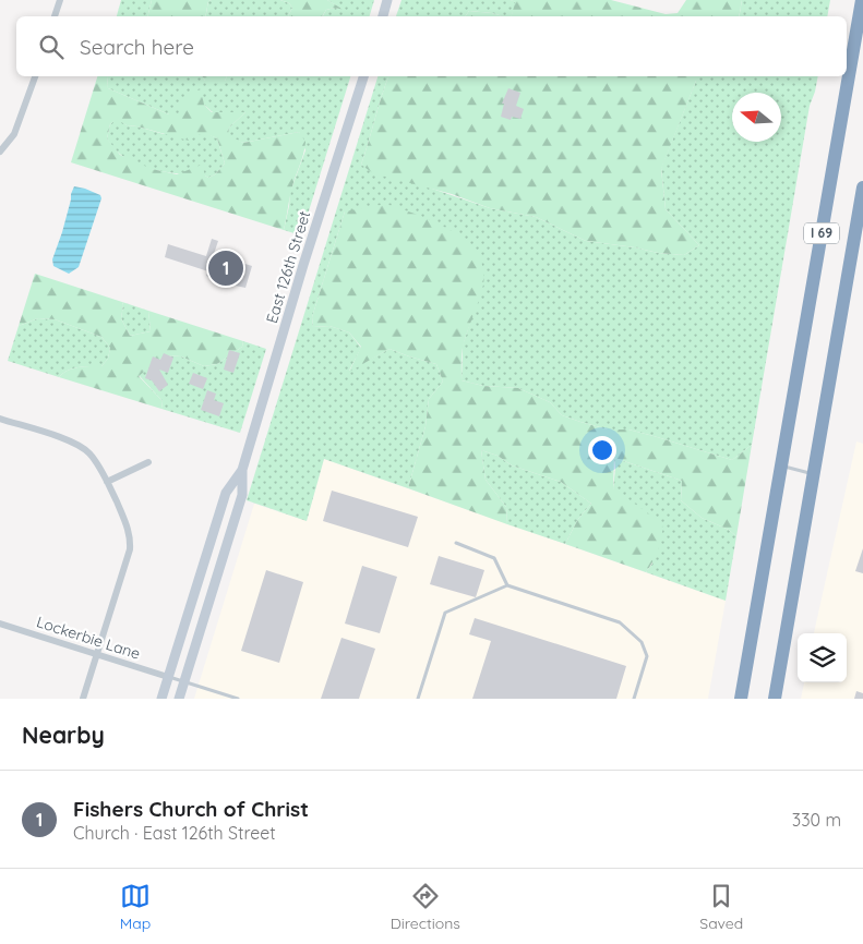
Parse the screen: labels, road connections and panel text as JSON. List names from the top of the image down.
{
  "streets": {
    "highway": ["I 69"],
    "main road": ["East 126th Street"],
    "street": ["Lockerbie Lane"]
  },
  "crossings": [
    ["East 126th Street", "Lockerbie Lane"]
  ],
  "north": "left",
  "page": {
    "search": "Search here",
    "pins": "1",
    "heading": "Nearby",
    "list": [
      {
        "mark": "1",
        "name": "Fishers Church of Christ",
        "note": "Church · East 126th Street",
        "value": "330 m"
      }
    ],
    "nav": ["Map", "Directions", "Saved"]
  }
}
